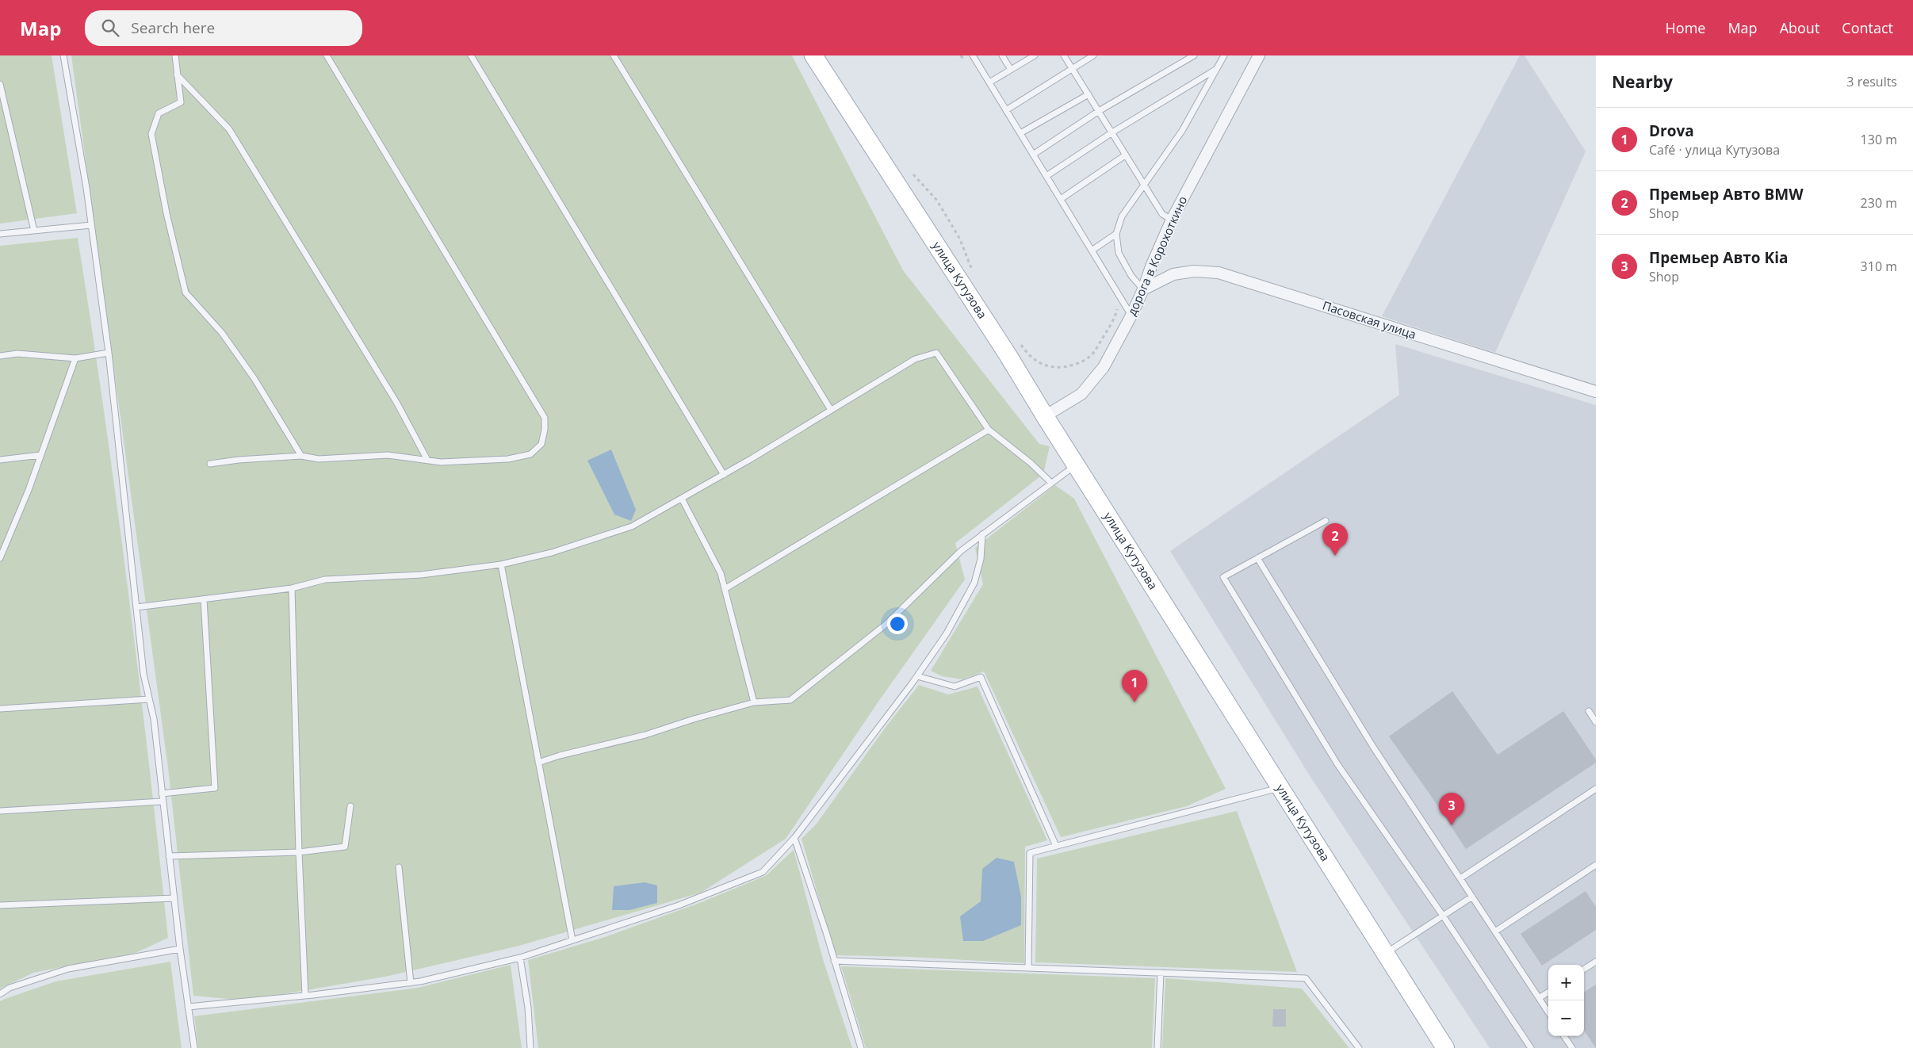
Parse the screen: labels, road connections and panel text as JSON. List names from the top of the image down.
{
  "streets": {
    "main road": ["улица Кутузова"],
    "street": ["дорога в Корохоткино", "Пасовская улица"]
  },
  "crossings": [
    ["дорога в Корохоткино", "улица Кутузова"],
    ["дорога в Корохоткино", "Пасовская улица"]
  ],
  "page": {
    "header": "Map",
    "search": "Search here",
    "nav": [
      "Home",
      "Map",
      "About",
      "Contact"
    ],
    "heading": ["Nearby", "3 results"],
    "list": [
      {
        "mark": "1",
        "name": "Drova",
        "note": "Café · улица Кутузова",
        "value": "130 m"
      },
      {
        "mark": "2",
        "name": "Премьер Авто BMW",
        "note": "Shop",
        "value": "230 m"
      },
      {
        "mark": "3",
        "name": "Премьер Авто Kia",
        "note": "Shop",
        "value": "310 m"
      }
    ],
    "pins": ["2", "1", "3"],
    "map_buttons": ["+", "−"]
  }
}
